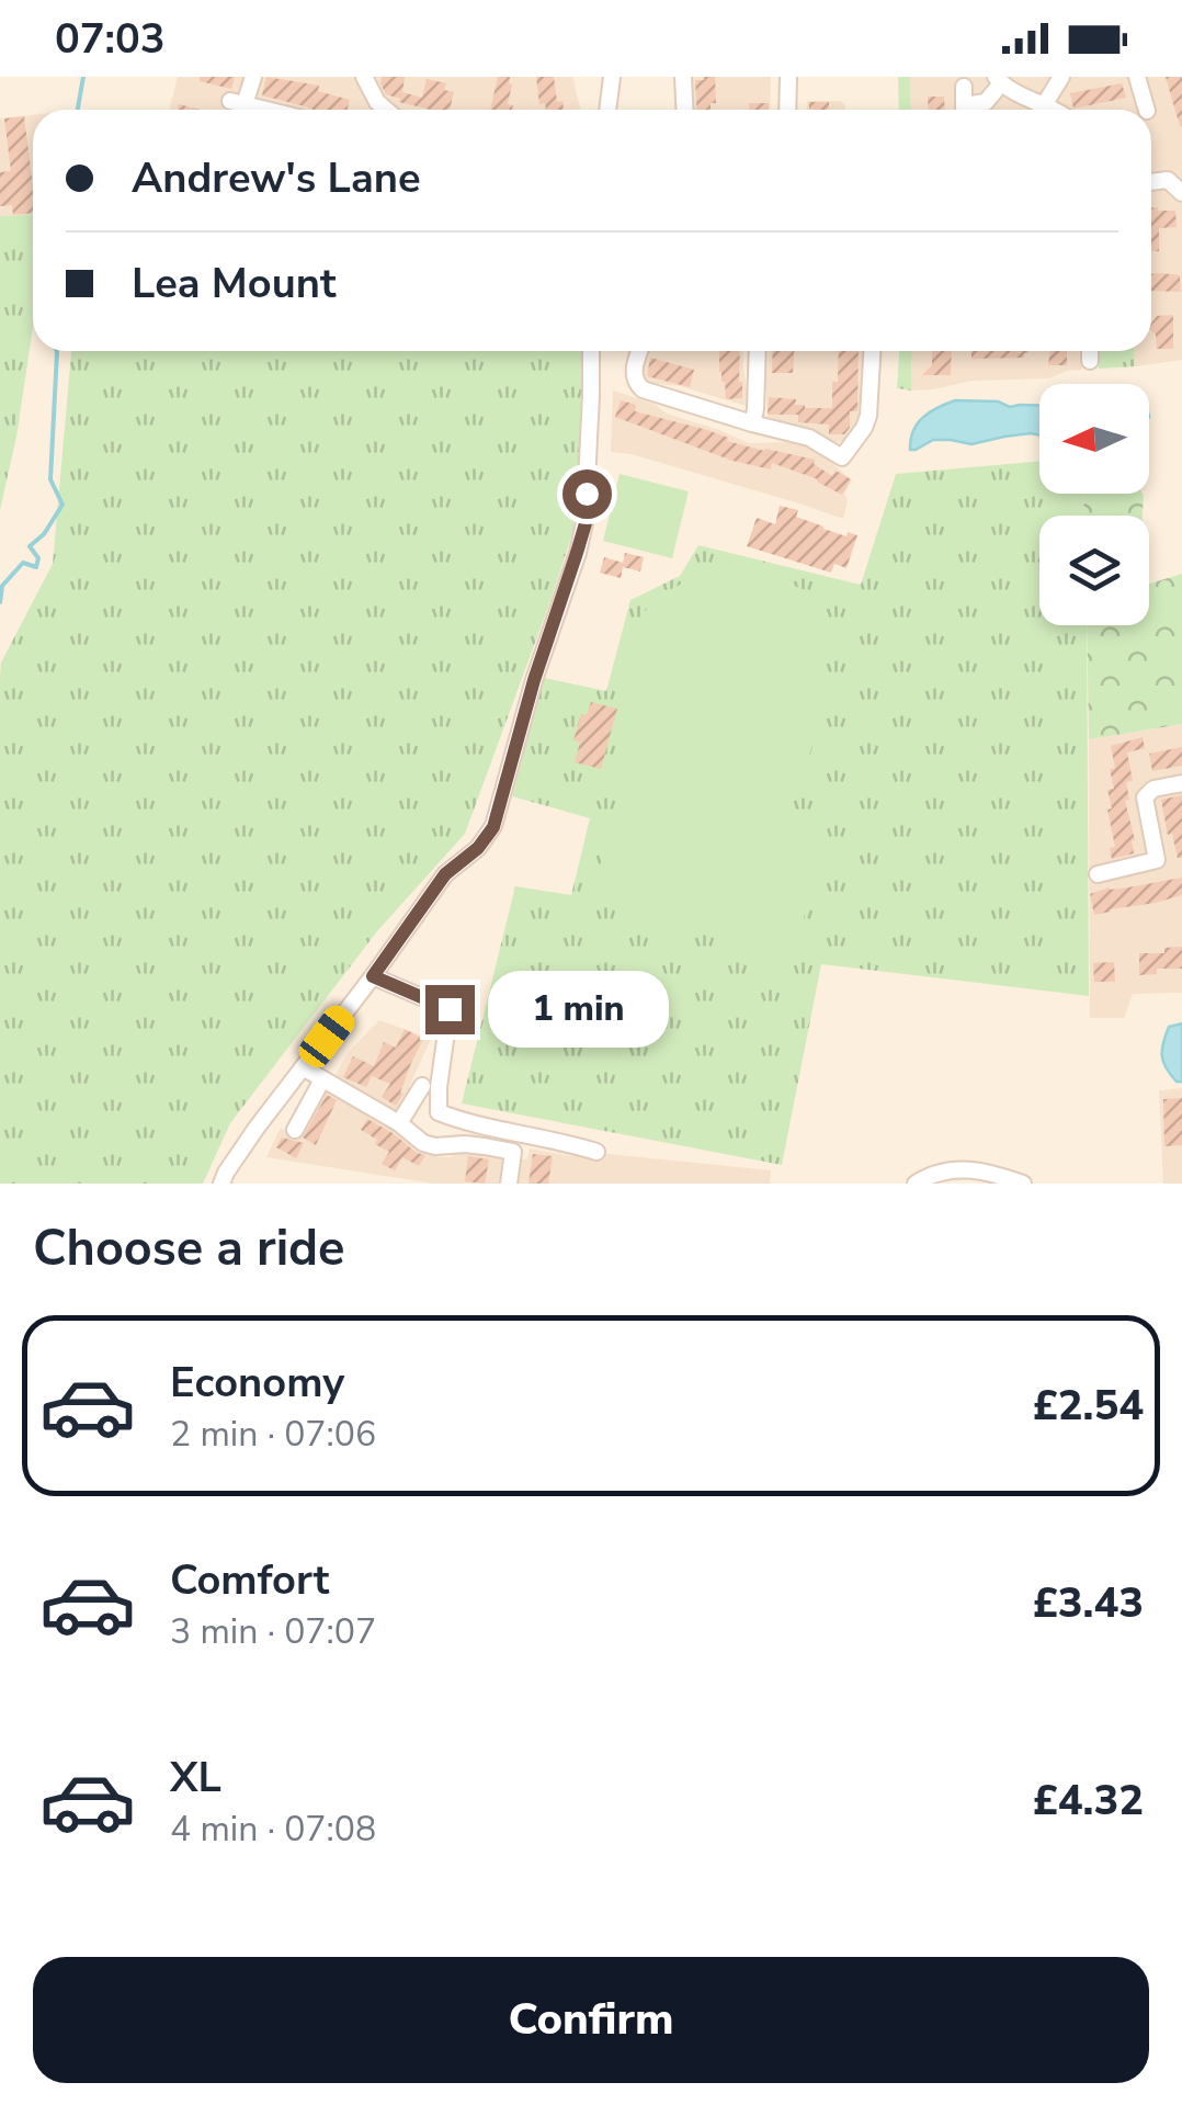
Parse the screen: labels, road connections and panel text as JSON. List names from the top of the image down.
{
  "north": "left",
  "page": {
    "status": "07:03",
    "banner": ["Andrew's Lane", "Lea Mount"],
    "bubble": "1 min",
    "heading": "Choose a ride",
    "list": [
      {
        "name": "Economy",
        "note": "2 min · 07:06",
        "value": "£2.54"
      },
      {
        "name": "Comfort",
        "note": "3 min · 07:07",
        "value": "£3.43"
      },
      {
        "name": "XL",
        "note": "4 min · 07:08",
        "value": "£4.32"
      }
    ],
    "buttons": "Confirm"
  }
}
